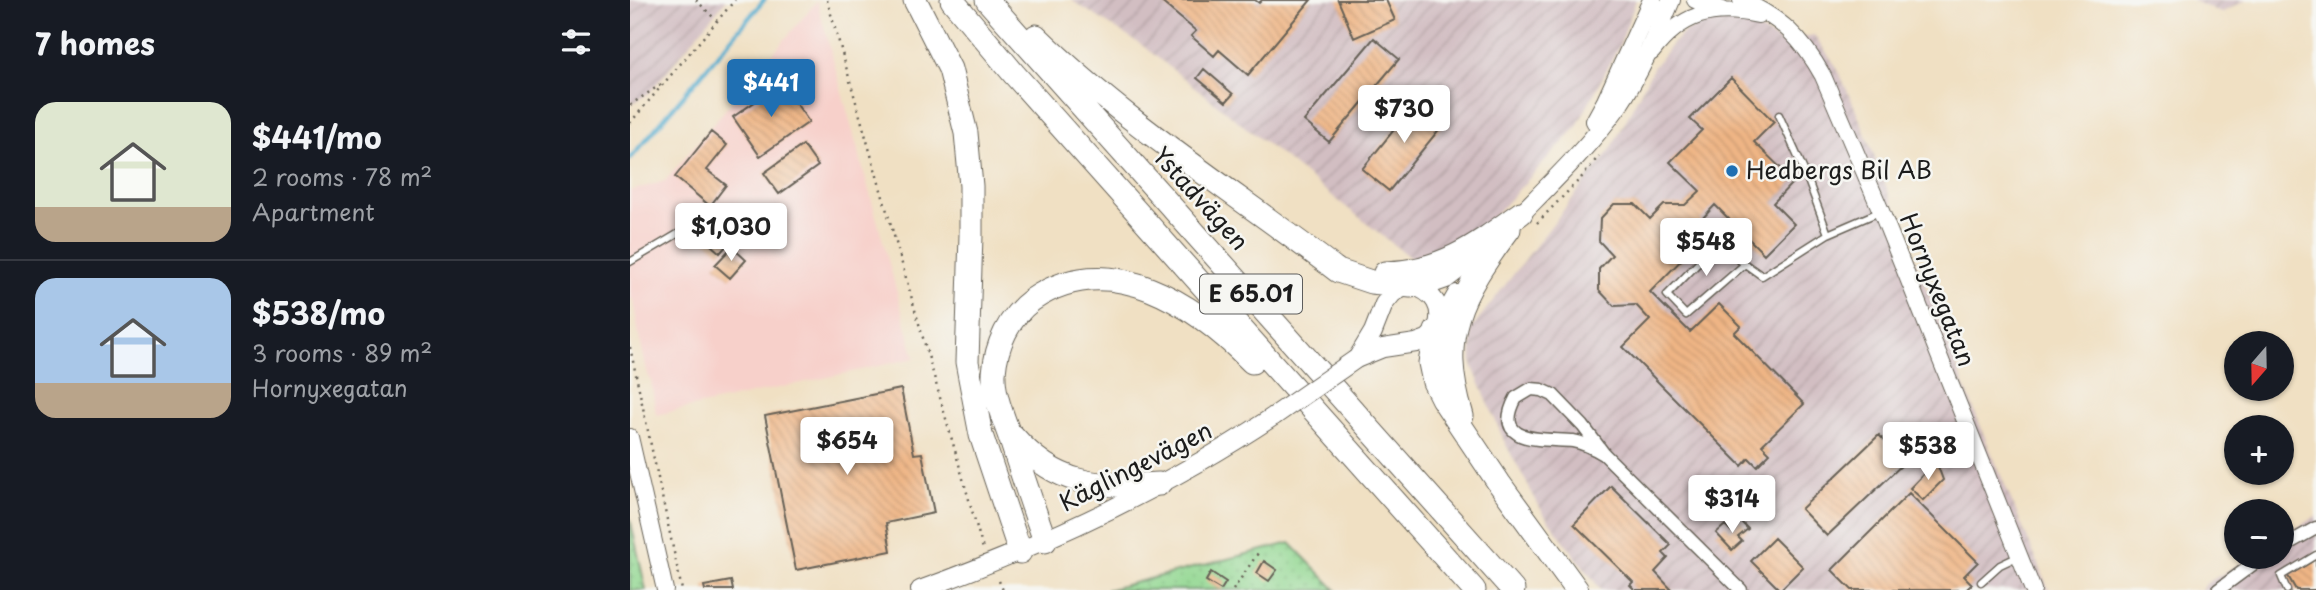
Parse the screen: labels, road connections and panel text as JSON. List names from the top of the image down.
{
  "streets": {
    "highway": ["Ystadvägen", "E 65.01"],
    "main road": ["Käglingevägen"],
    "street": ["Hornyxegatan"]
  },
  "places": ["Hedbergs Bil AB"],
  "north": "bottom",
  "page": {
    "heading": "7 homes",
    "price": [
      "$441",
      "$730",
      "$1,030",
      "$548",
      "$654",
      "$538",
      "$314"
    ],
    "list": [
      {
        "name": "$441/mo",
        "note": "2 rooms · 78 m² · Apartment"
      },
      {
        "name": "$538/mo",
        "note": "3 rooms · 89 m² · Hornyxegatan"
      }
    ],
    "map_buttons": ["+", "−"]
  }
}
